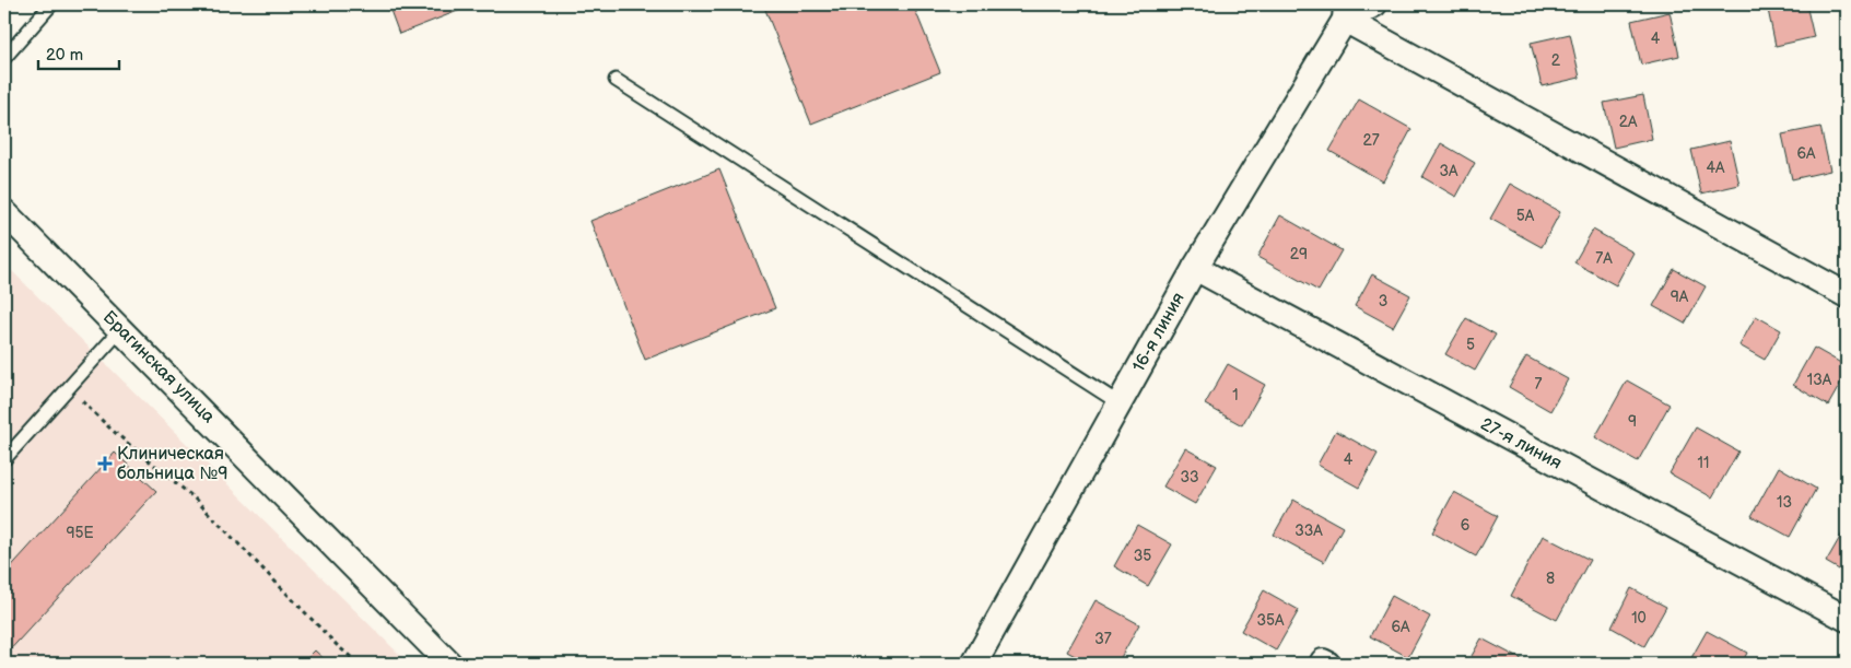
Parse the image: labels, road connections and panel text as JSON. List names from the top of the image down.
{
  "streets": {
    "street": ["16-я линия", "Брагинская улица", "27-я линия"]
  },
  "crossings": [
    ["16-я линия", "27-я линия"]
  ],
  "places": {
    "health": ["Клиническая больница №9"]
  },
  "house_numbers": [
    "4",
    "2",
    "2А",
    "27",
    "6А",
    "4А",
    "3А",
    "5А",
    "29",
    "7А",
    "9А",
    "3",
    "5",
    "13А",
    "7",
    "1",
    "9",
    "4",
    "11",
    "33",
    "13",
    "6",
    "33А",
    "95Е",
    "35",
    "8",
    "10",
    "35А",
    "6А",
    "37"
  ],
  "scale_bar": "20 m"
}
